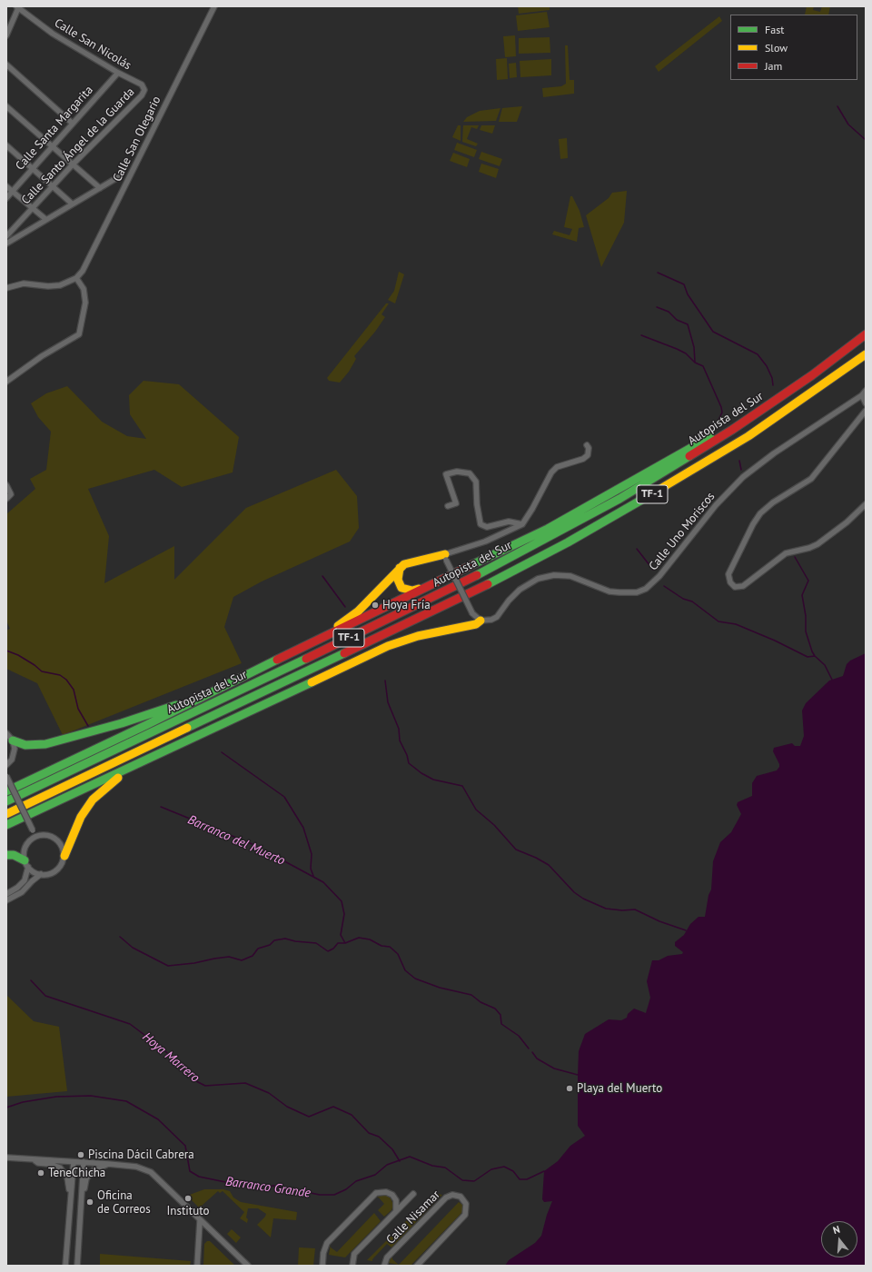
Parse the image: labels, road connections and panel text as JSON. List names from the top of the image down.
{
  "streets": {
    "highway": ["Autopista del Sur", "TF-1"],
    "street": [
      "Calle San Nicolás",
      "Calle Santa Margarita",
      "Calle San Olegario",
      "Calle Santo Ángel de la Guarda",
      "Calle Uno Moriscos",
      "Calle Nisamar"
    ]
  },
  "crossings": [
    ["Calle San Nicolás", "Calle Santa Margarita"],
    ["Calle San Nicolás", "Calle Santo Ángel de la Guarda"]
  ],
  "water": ["Barranco del Muerto", "Hoya Marrero", "Barranco Grande"],
  "places": [
    "Hoya Fría",
    "Playa del Muerto",
    "Piscina Dácil Cabrera",
    "TeneChicha",
    "Instituto",
    "Oficina de Correos"
  ],
  "legend": ["Fast", "Slow", "Jam"],
  "north": "top"
}
